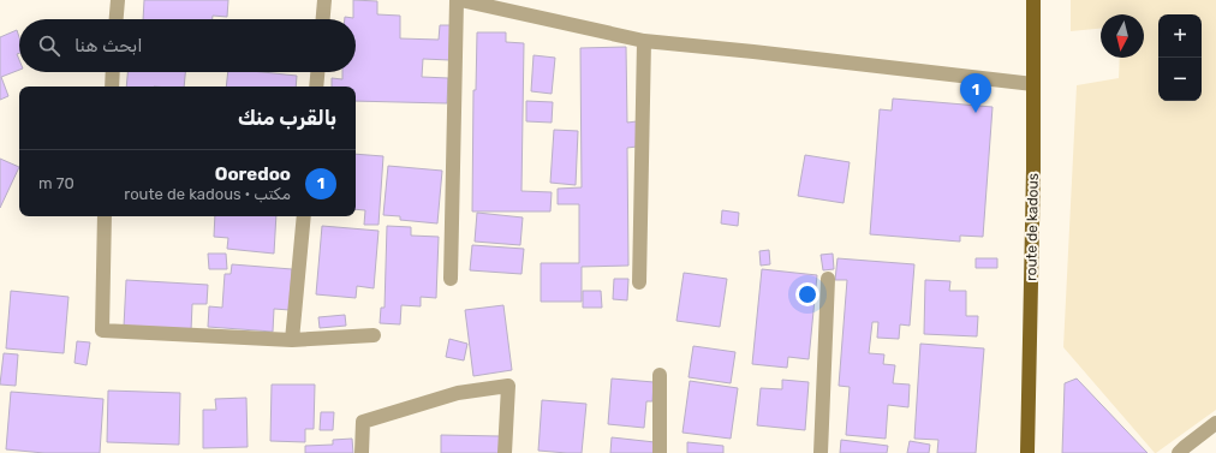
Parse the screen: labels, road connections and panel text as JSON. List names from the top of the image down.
{
  "streets": {
    "main road": ["route de kadous"]
  },
  "north": "bottom",
  "page": {
    "map_buttons": ["+", "−"],
    "search": "ابحث هنا",
    "pins": "1",
    "heading": "بالقرب منك",
    "list": [
      {
        "mark": "1",
        "name": "Ooredoo",
        "note": "مكتب · route de kadous",
        "value": "70 m"
      }
    ]
  }
}
